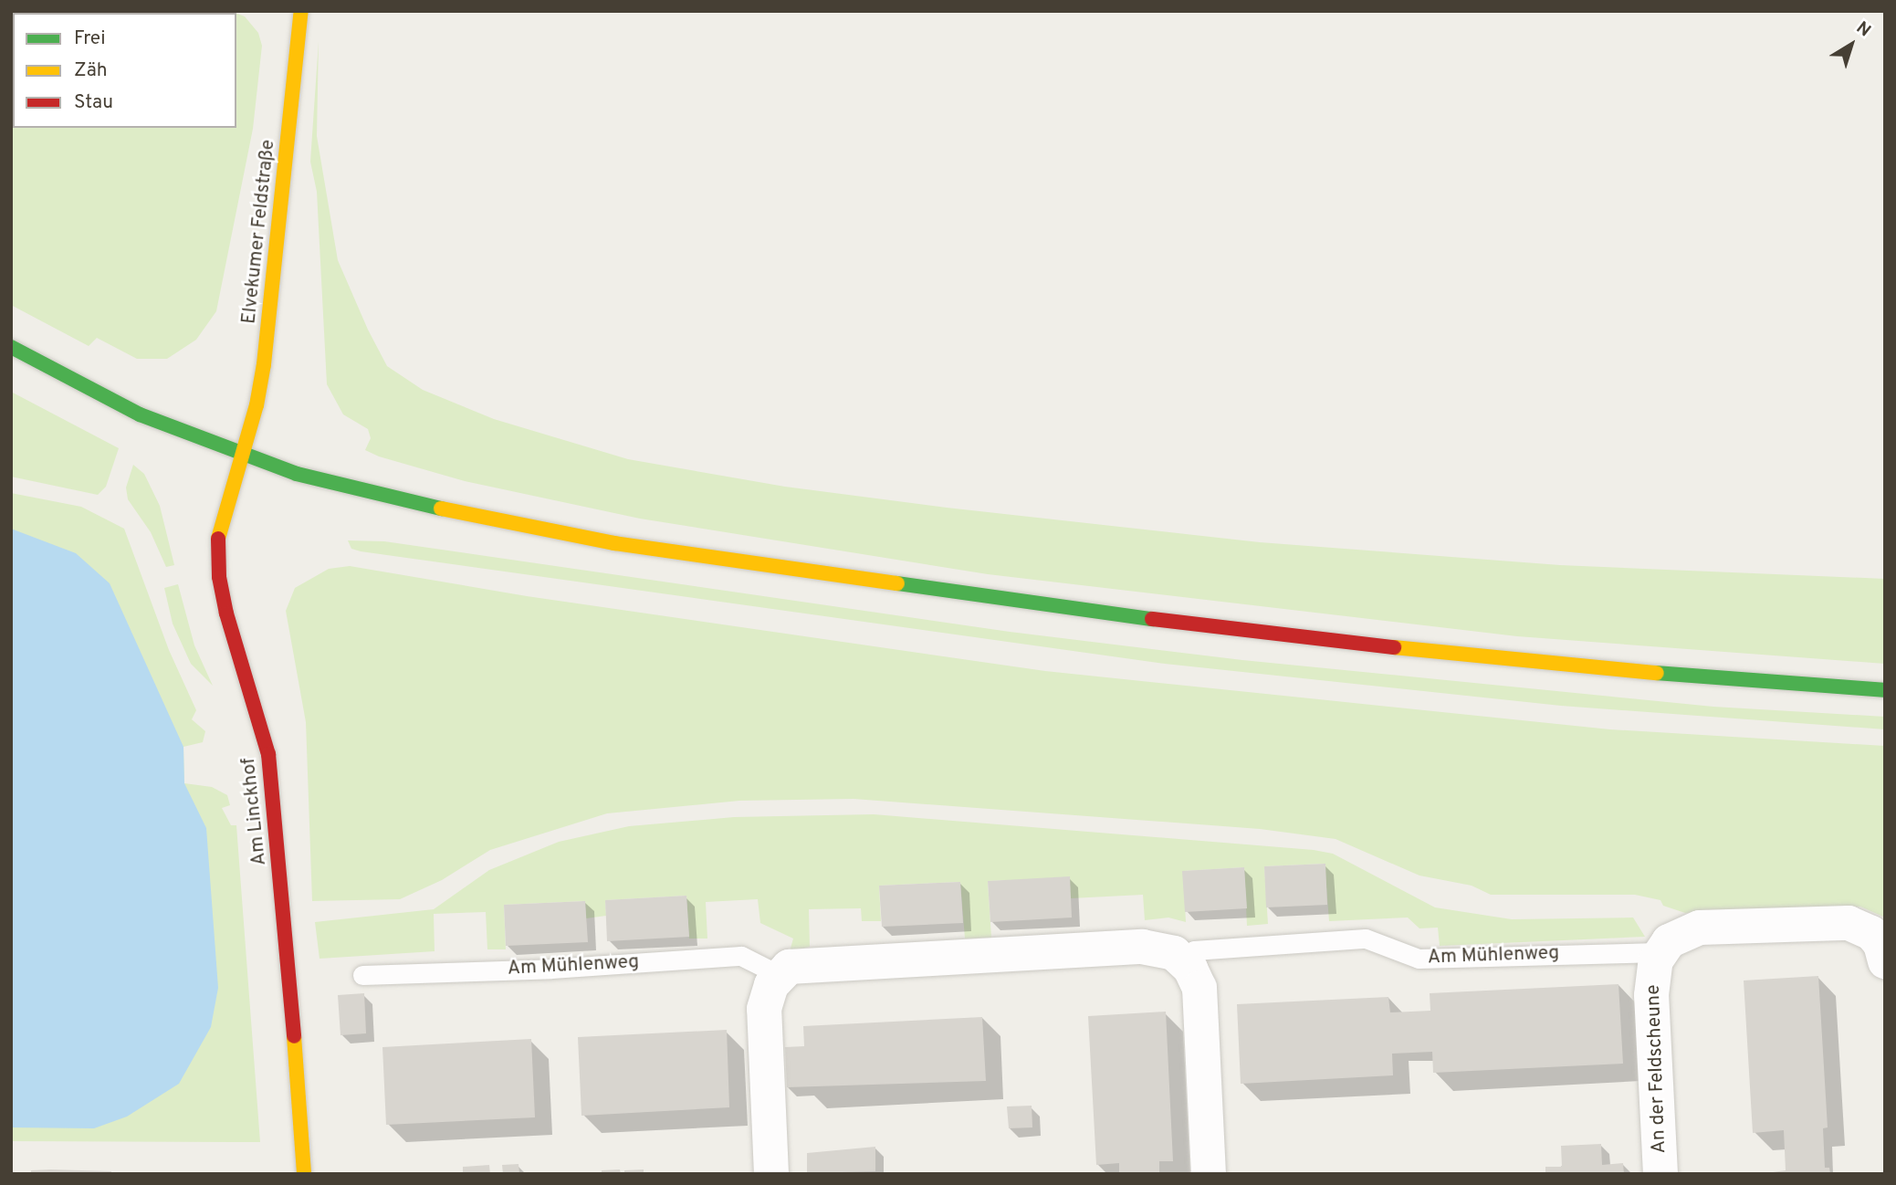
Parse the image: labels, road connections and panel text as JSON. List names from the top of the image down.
{
  "streets": {
    "main road": ["Elvekumer Feldstraße", "Am Linckhof"],
    "street": ["An der Feldscheune"],
    "lane": ["Am Mühlenweg"]
  },
  "crossings": [
    ["Elvekumer Feldstraße", "Am Linckhof"],
    ["Am Mühlenweg", "An der Feldscheune"]
  ],
  "legend": ["Frei", "Zäh", "Stau"],
  "north": "top right"
}
